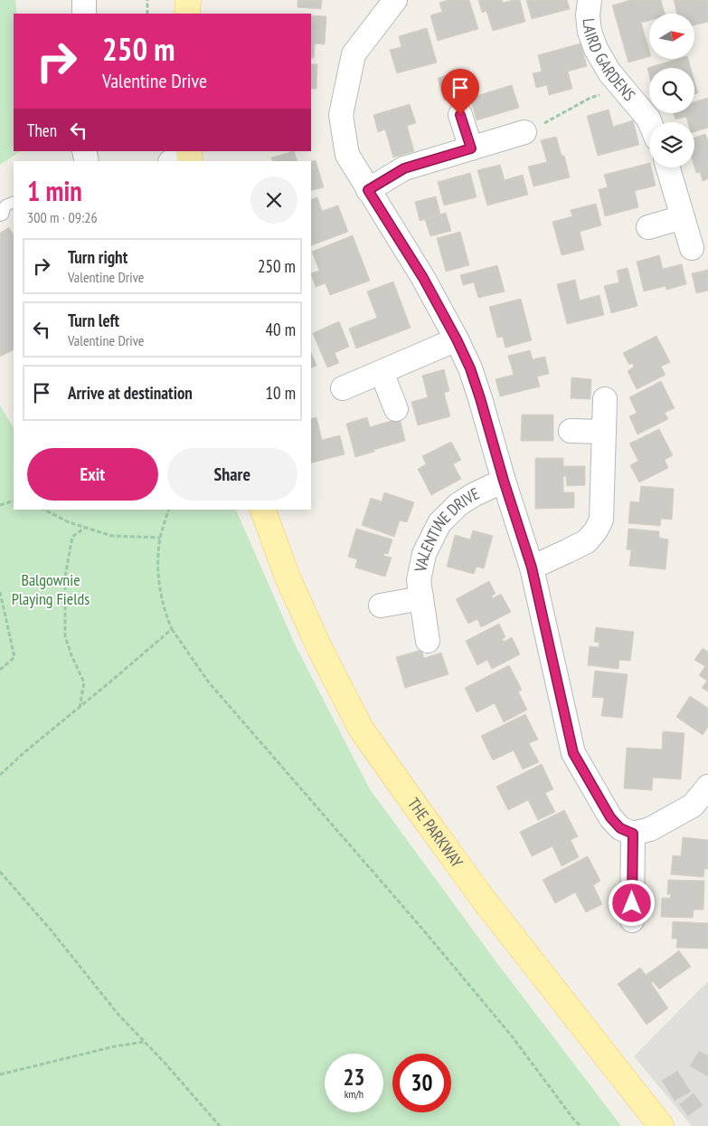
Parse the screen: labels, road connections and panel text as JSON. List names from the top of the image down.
{
  "streets": {
    "main road": ["THE PARKWAY"],
    "street": ["LAIRD GARDENS", "VALENTINE DRIVE"]
  },
  "parks": ["Balgownie Playing Fields"],
  "north": "right",
  "page": {
    "turn": ["250 m", "Valentine Drive"],
    "then": "Then",
    "heading": ["1 min", "300 m · 09:26"],
    "list": [
      {
        "name": "Turn right",
        "note": "Valentine Drive",
        "value": "250 m"
      },
      {
        "name": "Turn left",
        "note": "Valentine Drive",
        "value": "40 m"
      },
      {
        "name": "Arrive at destination",
        "value": "10 m"
      }
    ],
    "buttons": ["Exit", "Share"],
    "speed": "23 km/h",
    "limit": "30"
  }
}
